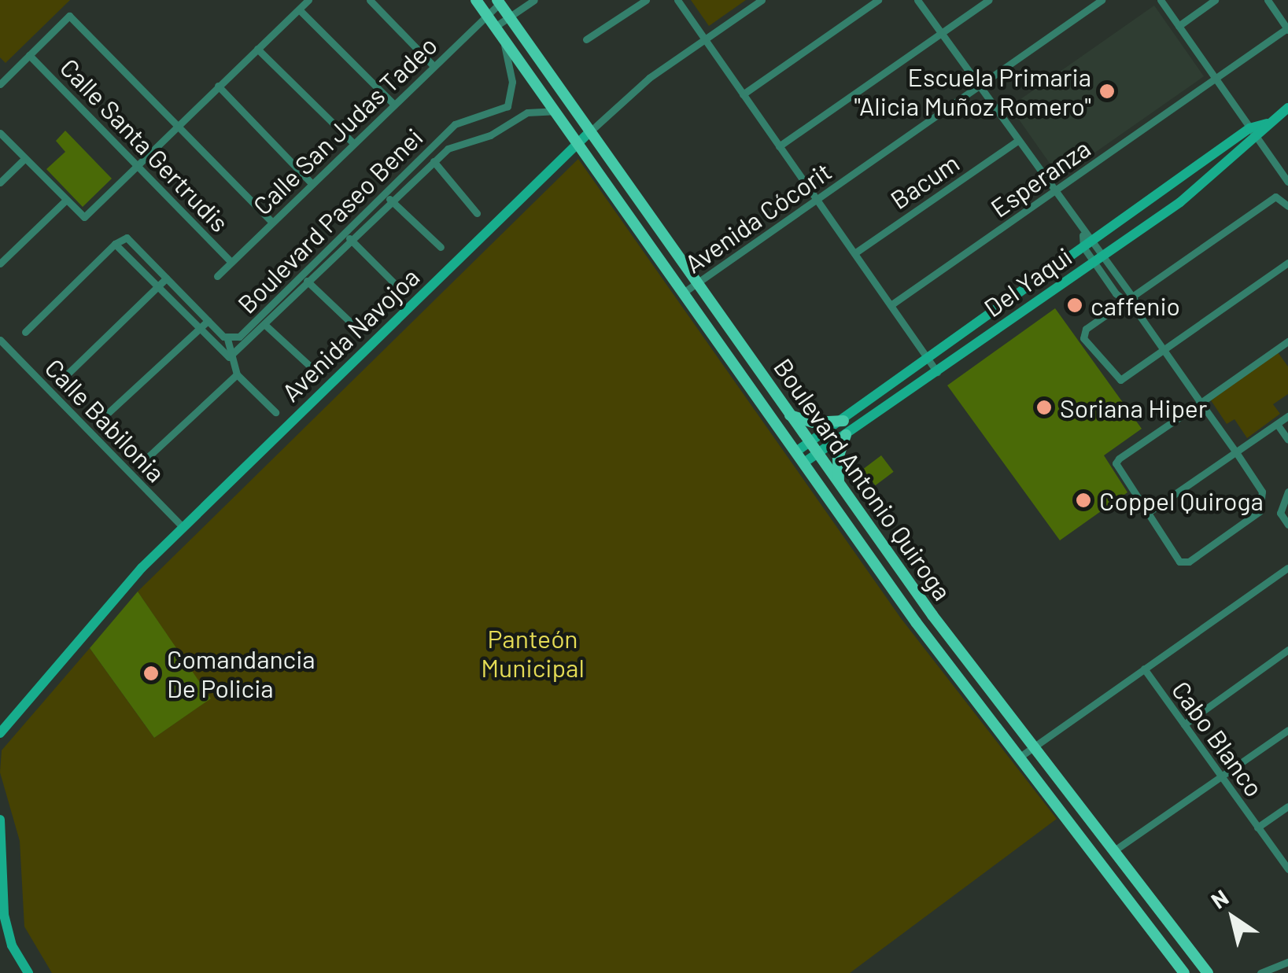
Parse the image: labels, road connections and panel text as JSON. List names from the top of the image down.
{
  "streets": {
    "main road": ["Del Yaqui", "Avenida Navojoa", "Boulevard Antonio Quiroga"],
    "street": [
      "Calle San Judas Tadeo",
      "Calle Santa Gertrudis",
      "Esperanza",
      "Bacum",
      "Avenida Cócorit",
      "Boulevard Paseo Benei",
      "Calle Babilonia",
      "Cabo Blanco"
    ]
  },
  "crossings": [
    ["Calle San Judas Tadeo", "Calle Santa Gertrudis"],
    ["Calle San Judas Tadeo", "Boulevard Antonio Quiroga"],
    ["Avenida Cócorit", "Boulevard Antonio Quiroga"],
    ["Boulevard Paseo Benei", "Boulevard Antonio Quiroga"],
    ["Del Yaqui", "Boulevard Antonio Quiroga"],
    ["Avenida Navojoa", "Calle Babilonia"],
    ["Avenida Navojoa", "Boulevard Antonio Quiroga"]
  ],
  "parks": ["Panteón Municipal"],
  "places": [
    "Escuela Primaria \"Alicia Muñoz Romero\"",
    "caffenio",
    "Soriana Hiper",
    "Coppel Quiroga",
    "Comandancia De Policia"
  ],
  "north": "top left"
}
